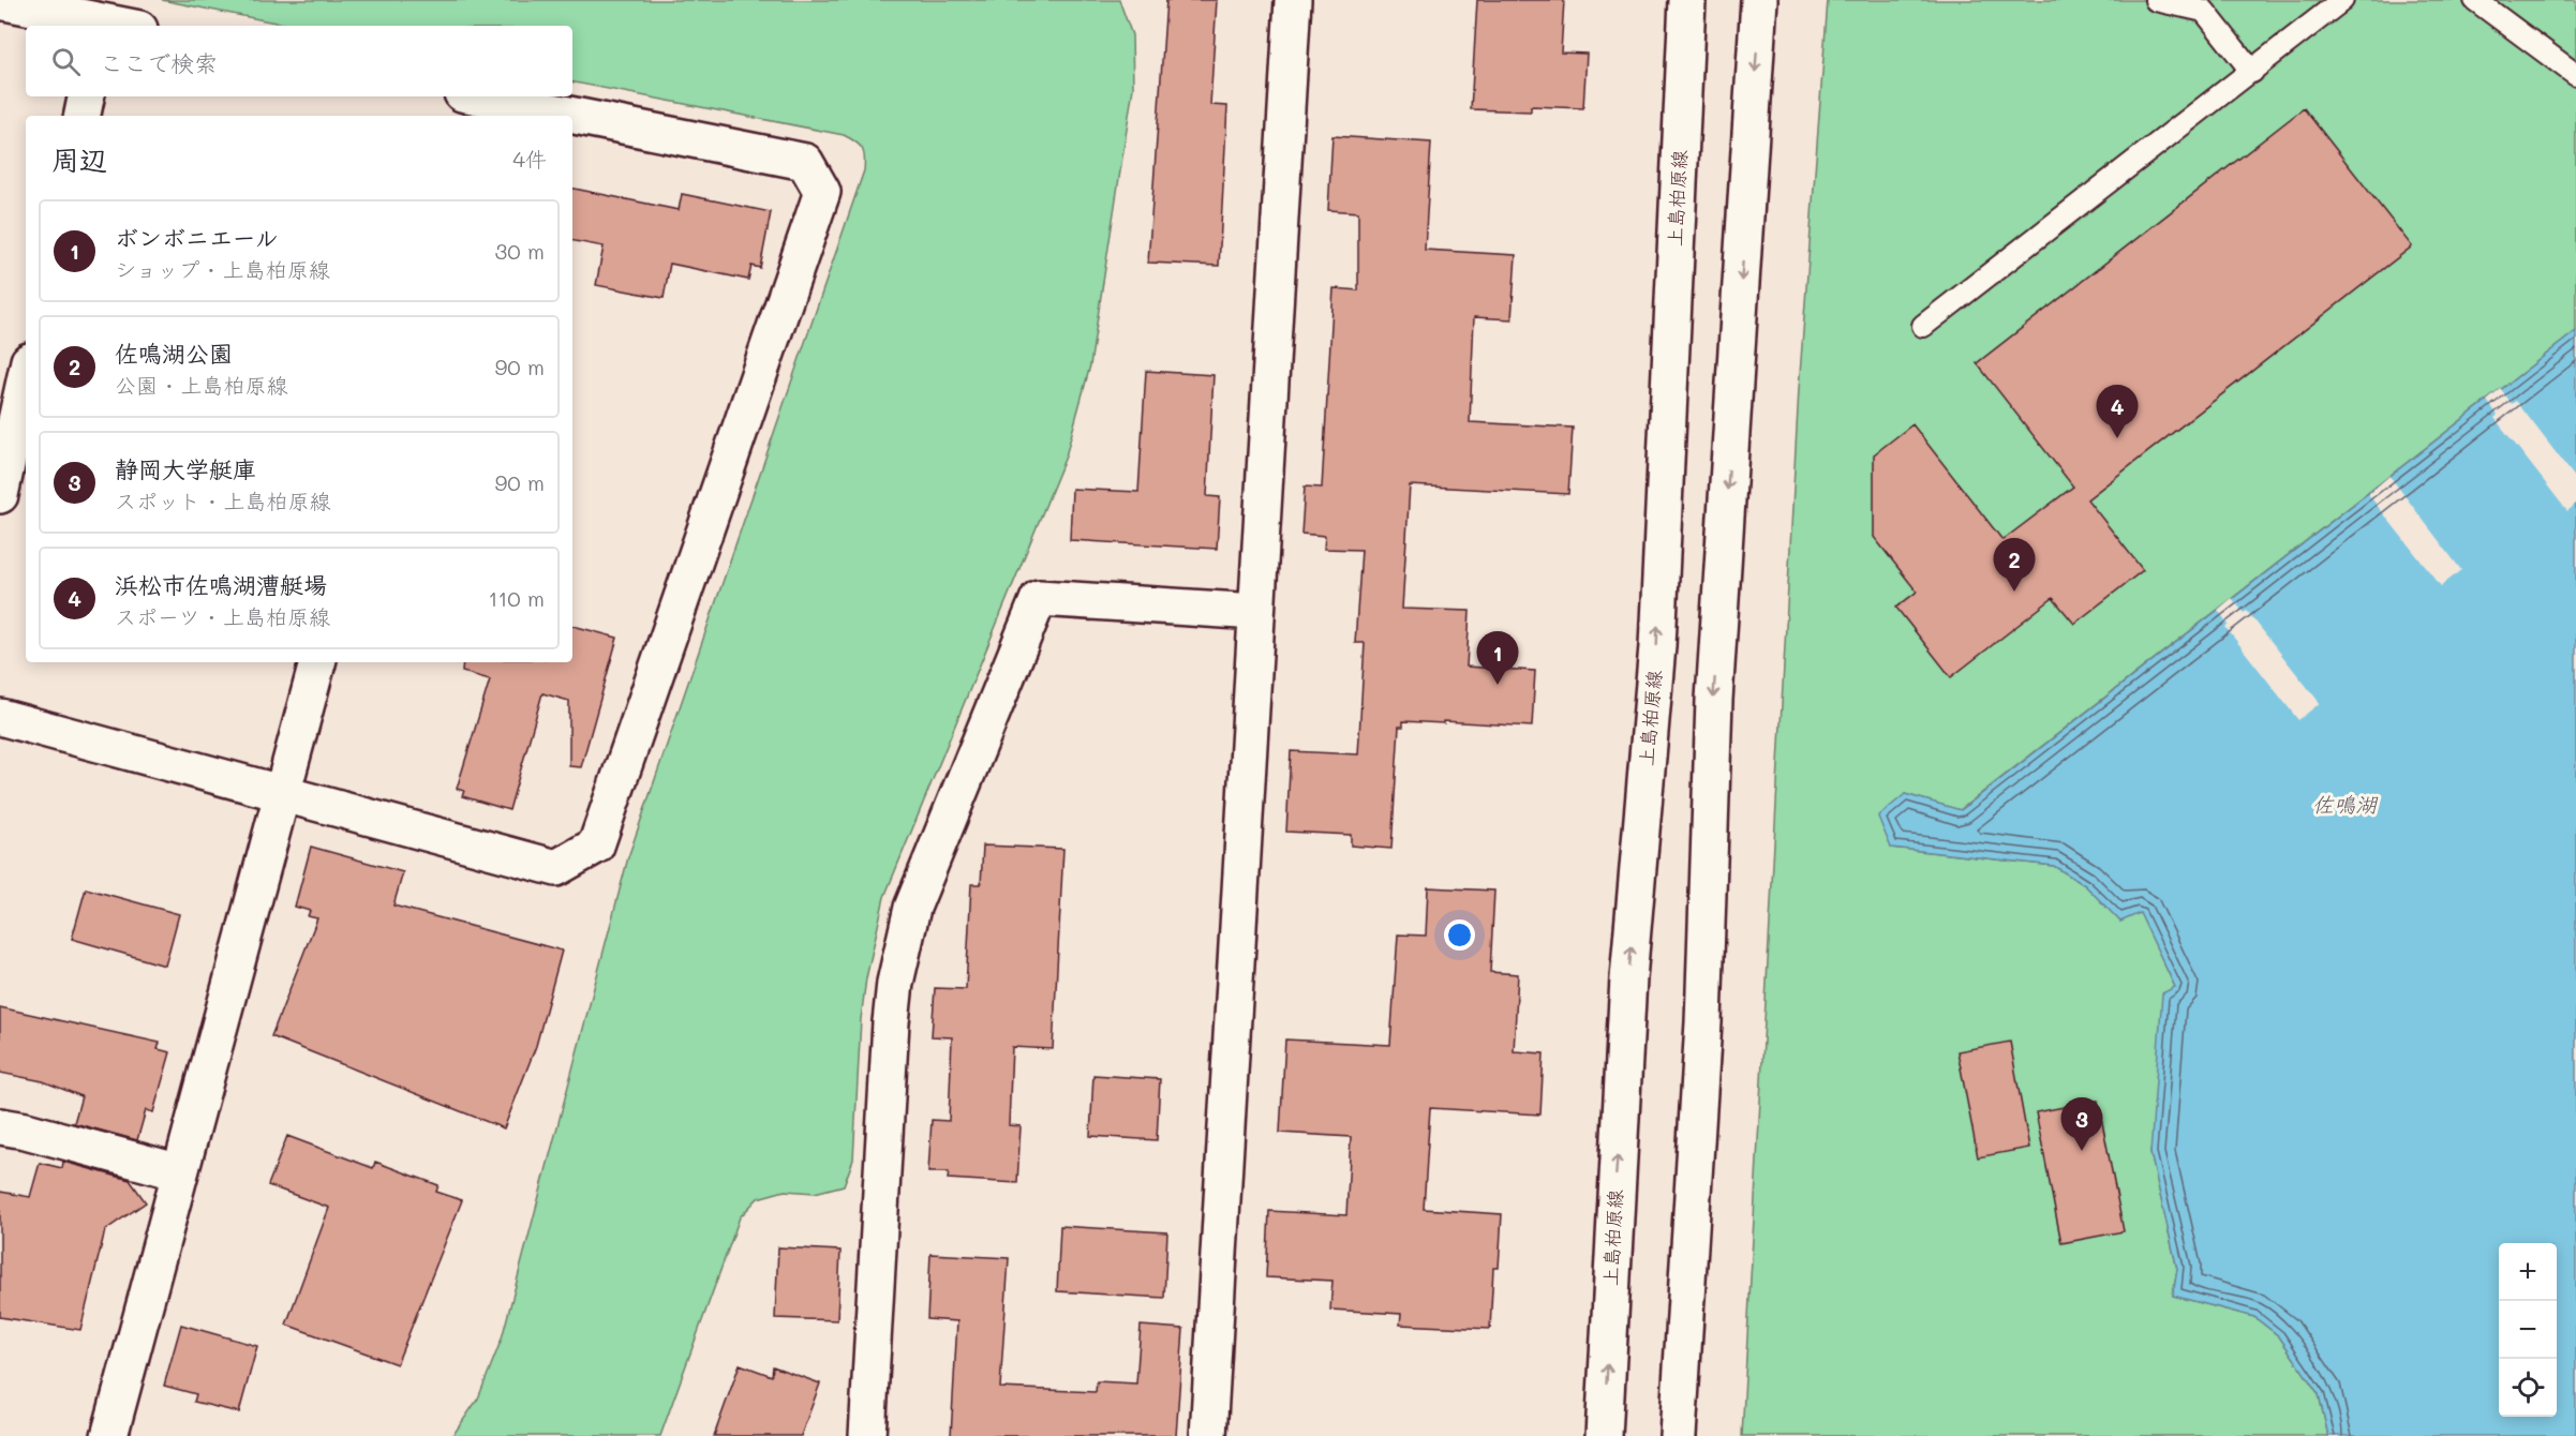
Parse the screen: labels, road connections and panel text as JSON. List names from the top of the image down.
{
  "streets": {
    "street": ["上島柏原線"]
  },
  "water": ["佐鳴湖"],
  "page": {
    "search": "ここで検索",
    "heading": ["周辺", "4件"],
    "list": [
      {
        "mark": "1",
        "name": "ボンボニエール",
        "note": "ショップ · 上島柏原線",
        "value": "30 m"
      },
      {
        "mark": "2",
        "name": "佐鳴湖公園",
        "note": "公園 · 上島柏原線",
        "value": "90 m"
      },
      {
        "mark": "3",
        "name": "静岡大学艇庫",
        "note": "スポット · 上島柏原線",
        "value": "90 m"
      },
      {
        "mark": "4",
        "name": "浜松市佐鳴湖漕艇場",
        "note": "スポーツ · 上島柏原線",
        "value": "110 m"
      }
    ],
    "pins": [
      "4",
      "2",
      "1",
      "3"
    ],
    "map_buttons": ["+", "−"]
  }
}
